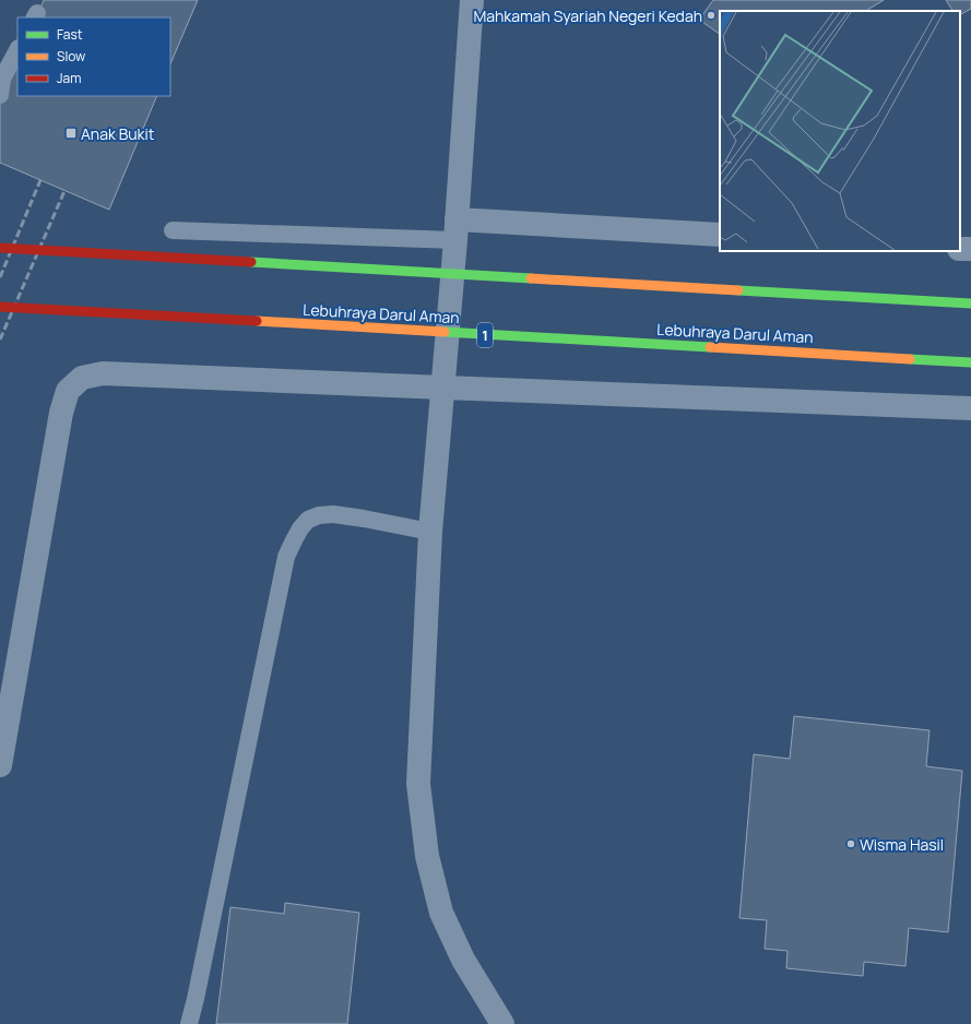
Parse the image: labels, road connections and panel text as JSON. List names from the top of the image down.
{
  "streets": {
    "highway": ["Lebuhraya Darul Aman", "1"]
  },
  "places": {
    "other": ["Mahkamah Syariah Negeri Kedah", "Wisma Hasil"],
    "transit": ["Anak Bukit"]
  },
  "legend": ["Fast", "Slow", "Jam"]
}
